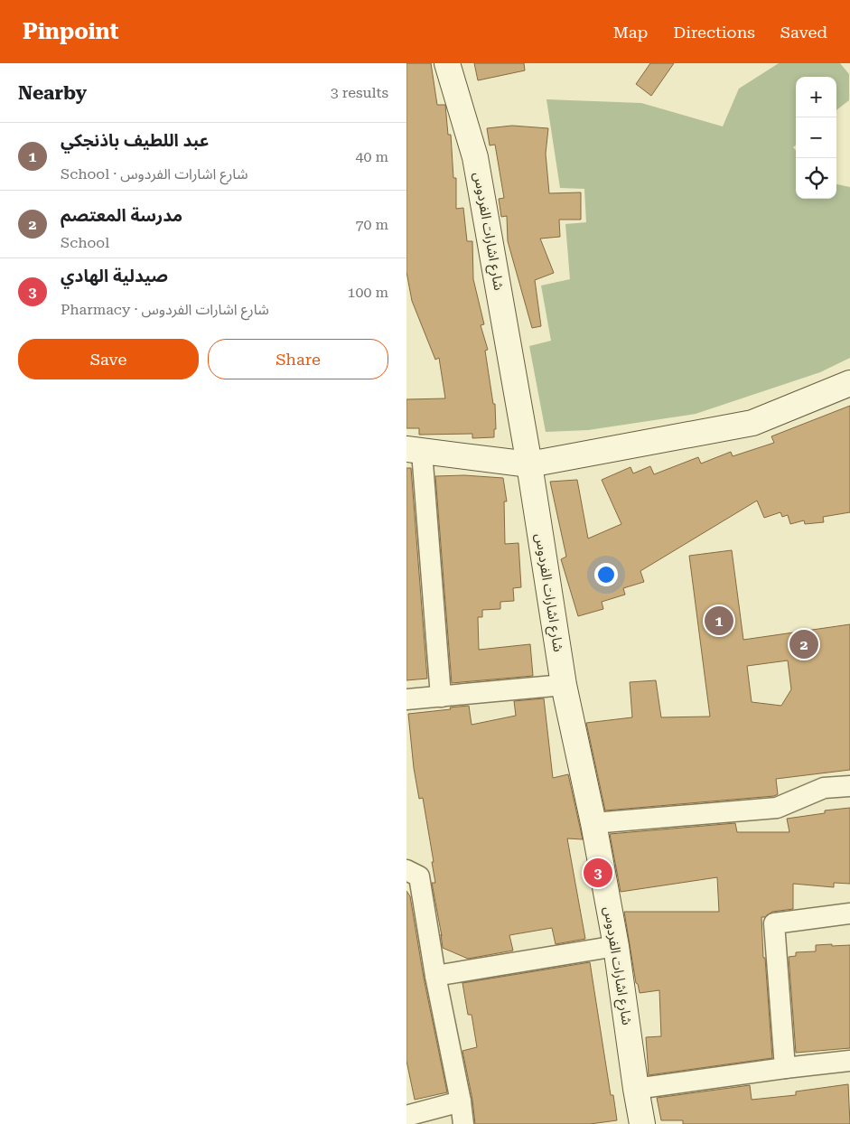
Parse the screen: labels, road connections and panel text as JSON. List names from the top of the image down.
{
  "streets": {
    "street": ["شارع اشارات الفردوس"]
  },
  "page": {
    "header": "Pinpoint",
    "nav": ["Map", "Directions", "Saved"],
    "heading": ["Nearby", "3 results"],
    "map_buttons": ["+", "−"],
    "list": [
      {
        "mark": "1",
        "name": "عبد اللطيف باذنجكي",
        "note": "School · شارع اشارات الفردوس",
        "value": "40 m"
      },
      {
        "mark": "2",
        "name": "مدرسة المعتصم",
        "note": "School",
        "value": "70 m"
      },
      {
        "mark": "3",
        "name": "صيدلية الهادي",
        "note": "Pharmacy · شارع اشارات الفردوس",
        "value": "100 m"
      }
    ],
    "buttons": ["Save", "Share"],
    "pins": ["1", "2", "3"]
  }
}
